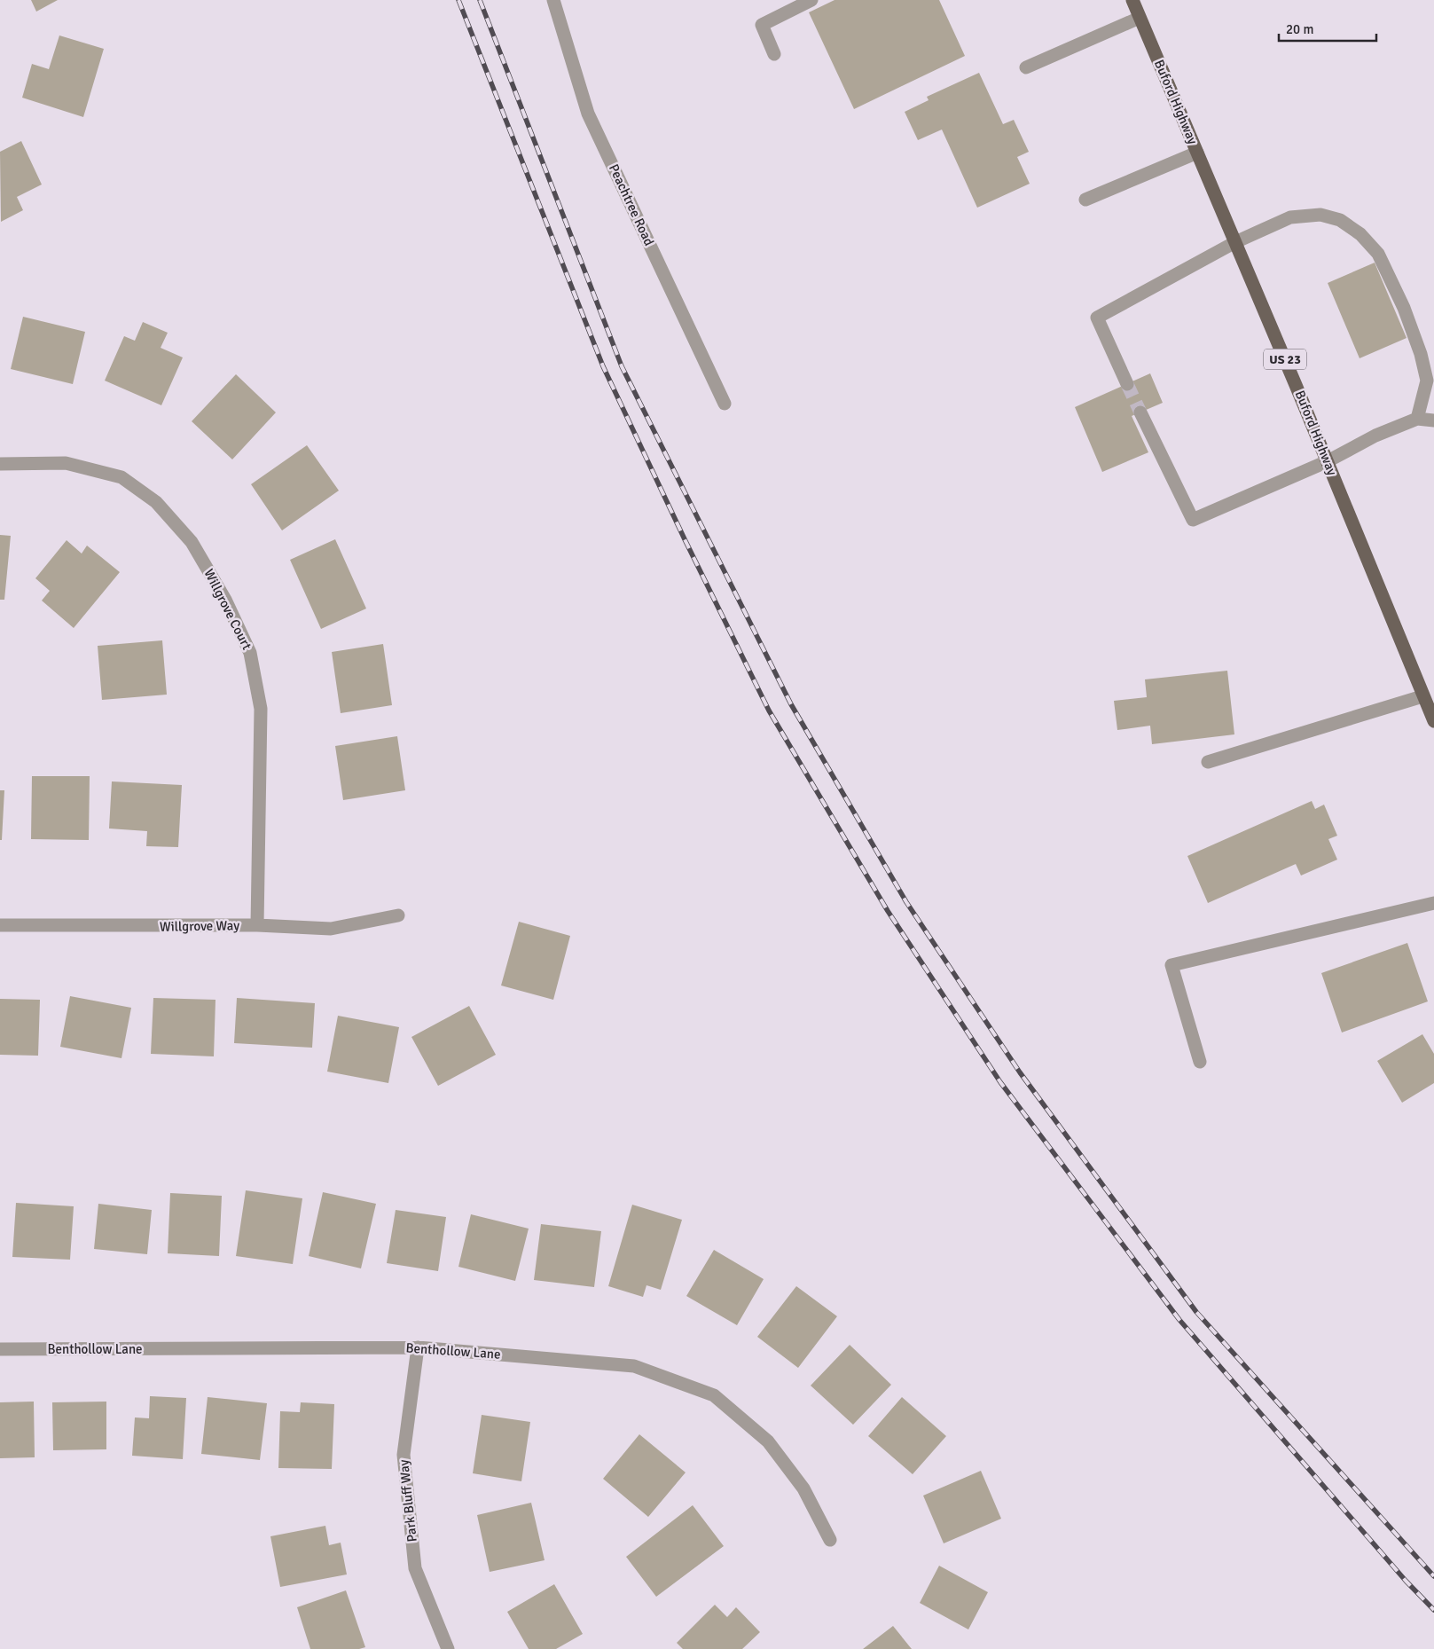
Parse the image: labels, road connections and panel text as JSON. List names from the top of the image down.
{
  "streets": {
    "main road": ["Buford Highway", "US 23"],
    "street": [
      "Peachtree Road",
      "Willgrove Court",
      "Willgrove Way",
      "Benthollow Lane",
      "Park Bluff Way"
    ]
  },
  "crossings": [
    ["Willgrove Court", "Willgrove Way"],
    ["Benthollow Lane", "Park Bluff Way"]
  ],
  "scale_bar": "20 m"
}
